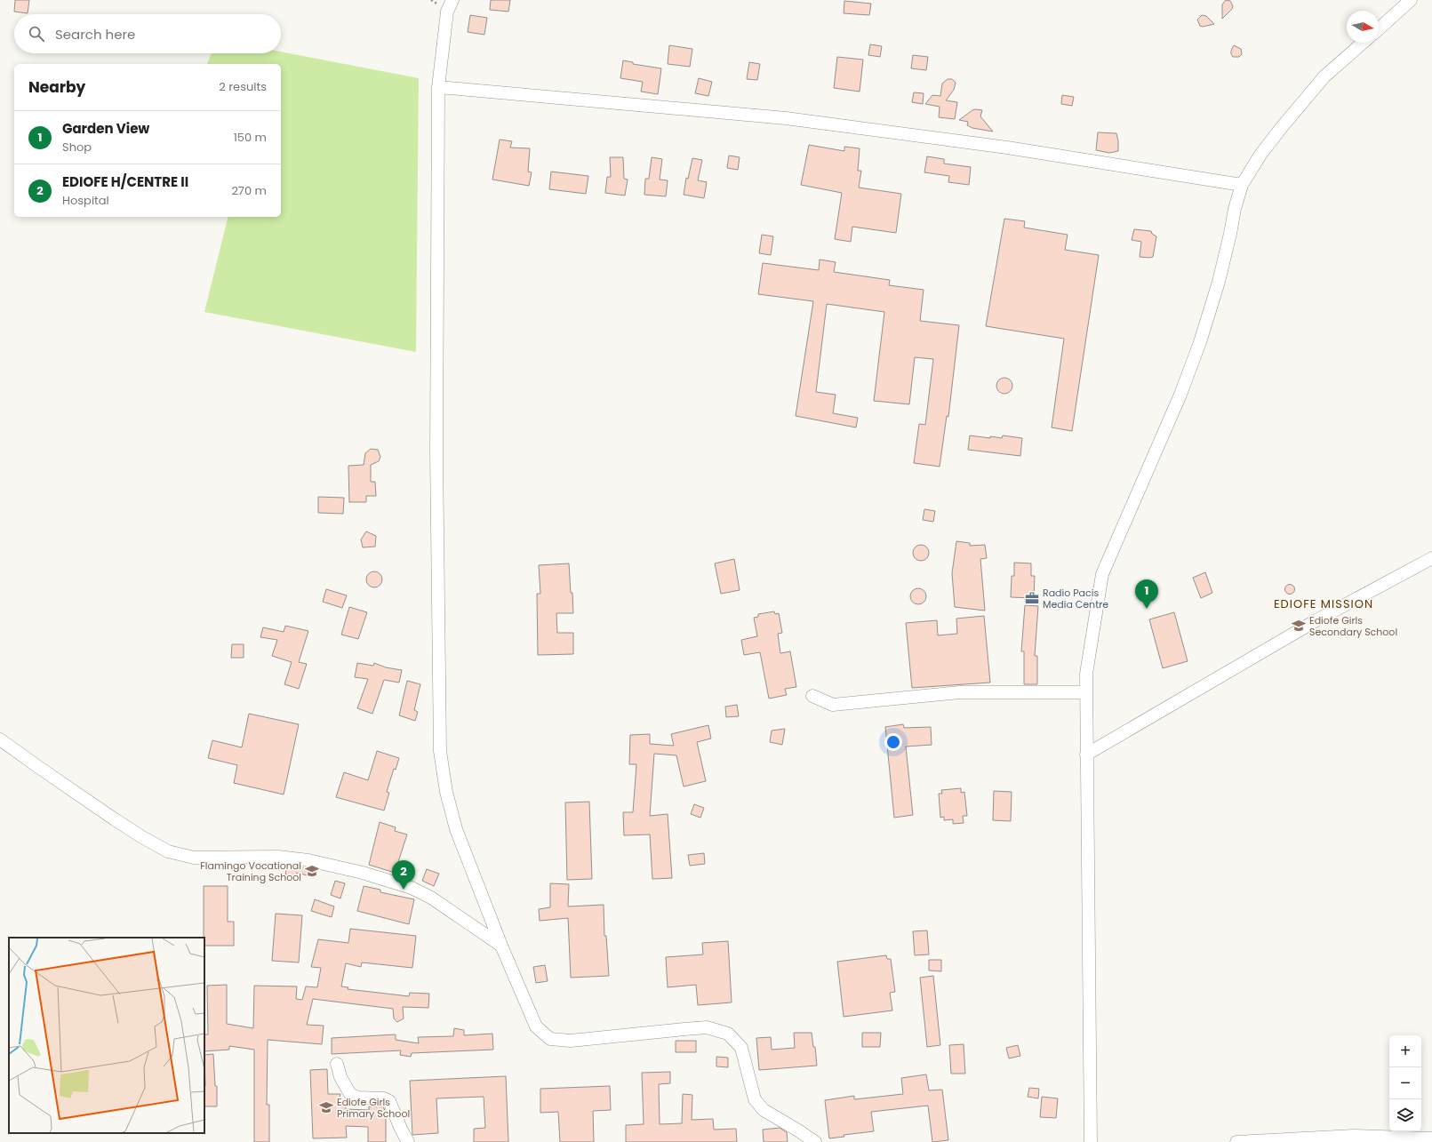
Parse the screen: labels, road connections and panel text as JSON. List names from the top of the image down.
{
  "districts": ["EDIOFE MISSION"],
  "places": {
    "office": ["Radio Pacis Media Centre"],
    "school or university": ["Ediofe Girls Secondary School", "Flamingo Vocational Training School", "Ediofe Girls Primary School"]
  },
  "north": "right",
  "page": {
    "search": "Search here",
    "heading": ["Nearby", "2 results"],
    "list": [
      {
        "mark": "1",
        "name": "Garden View",
        "note": "Shop",
        "value": "150 m"
      },
      {
        "mark": "2",
        "name": "EDIOFE H/CENTRE II",
        "note": "Hospital",
        "value": "270 m"
      }
    ],
    "pins": ["1", "2"],
    "map_buttons": ["+", "−"]
  }
}
